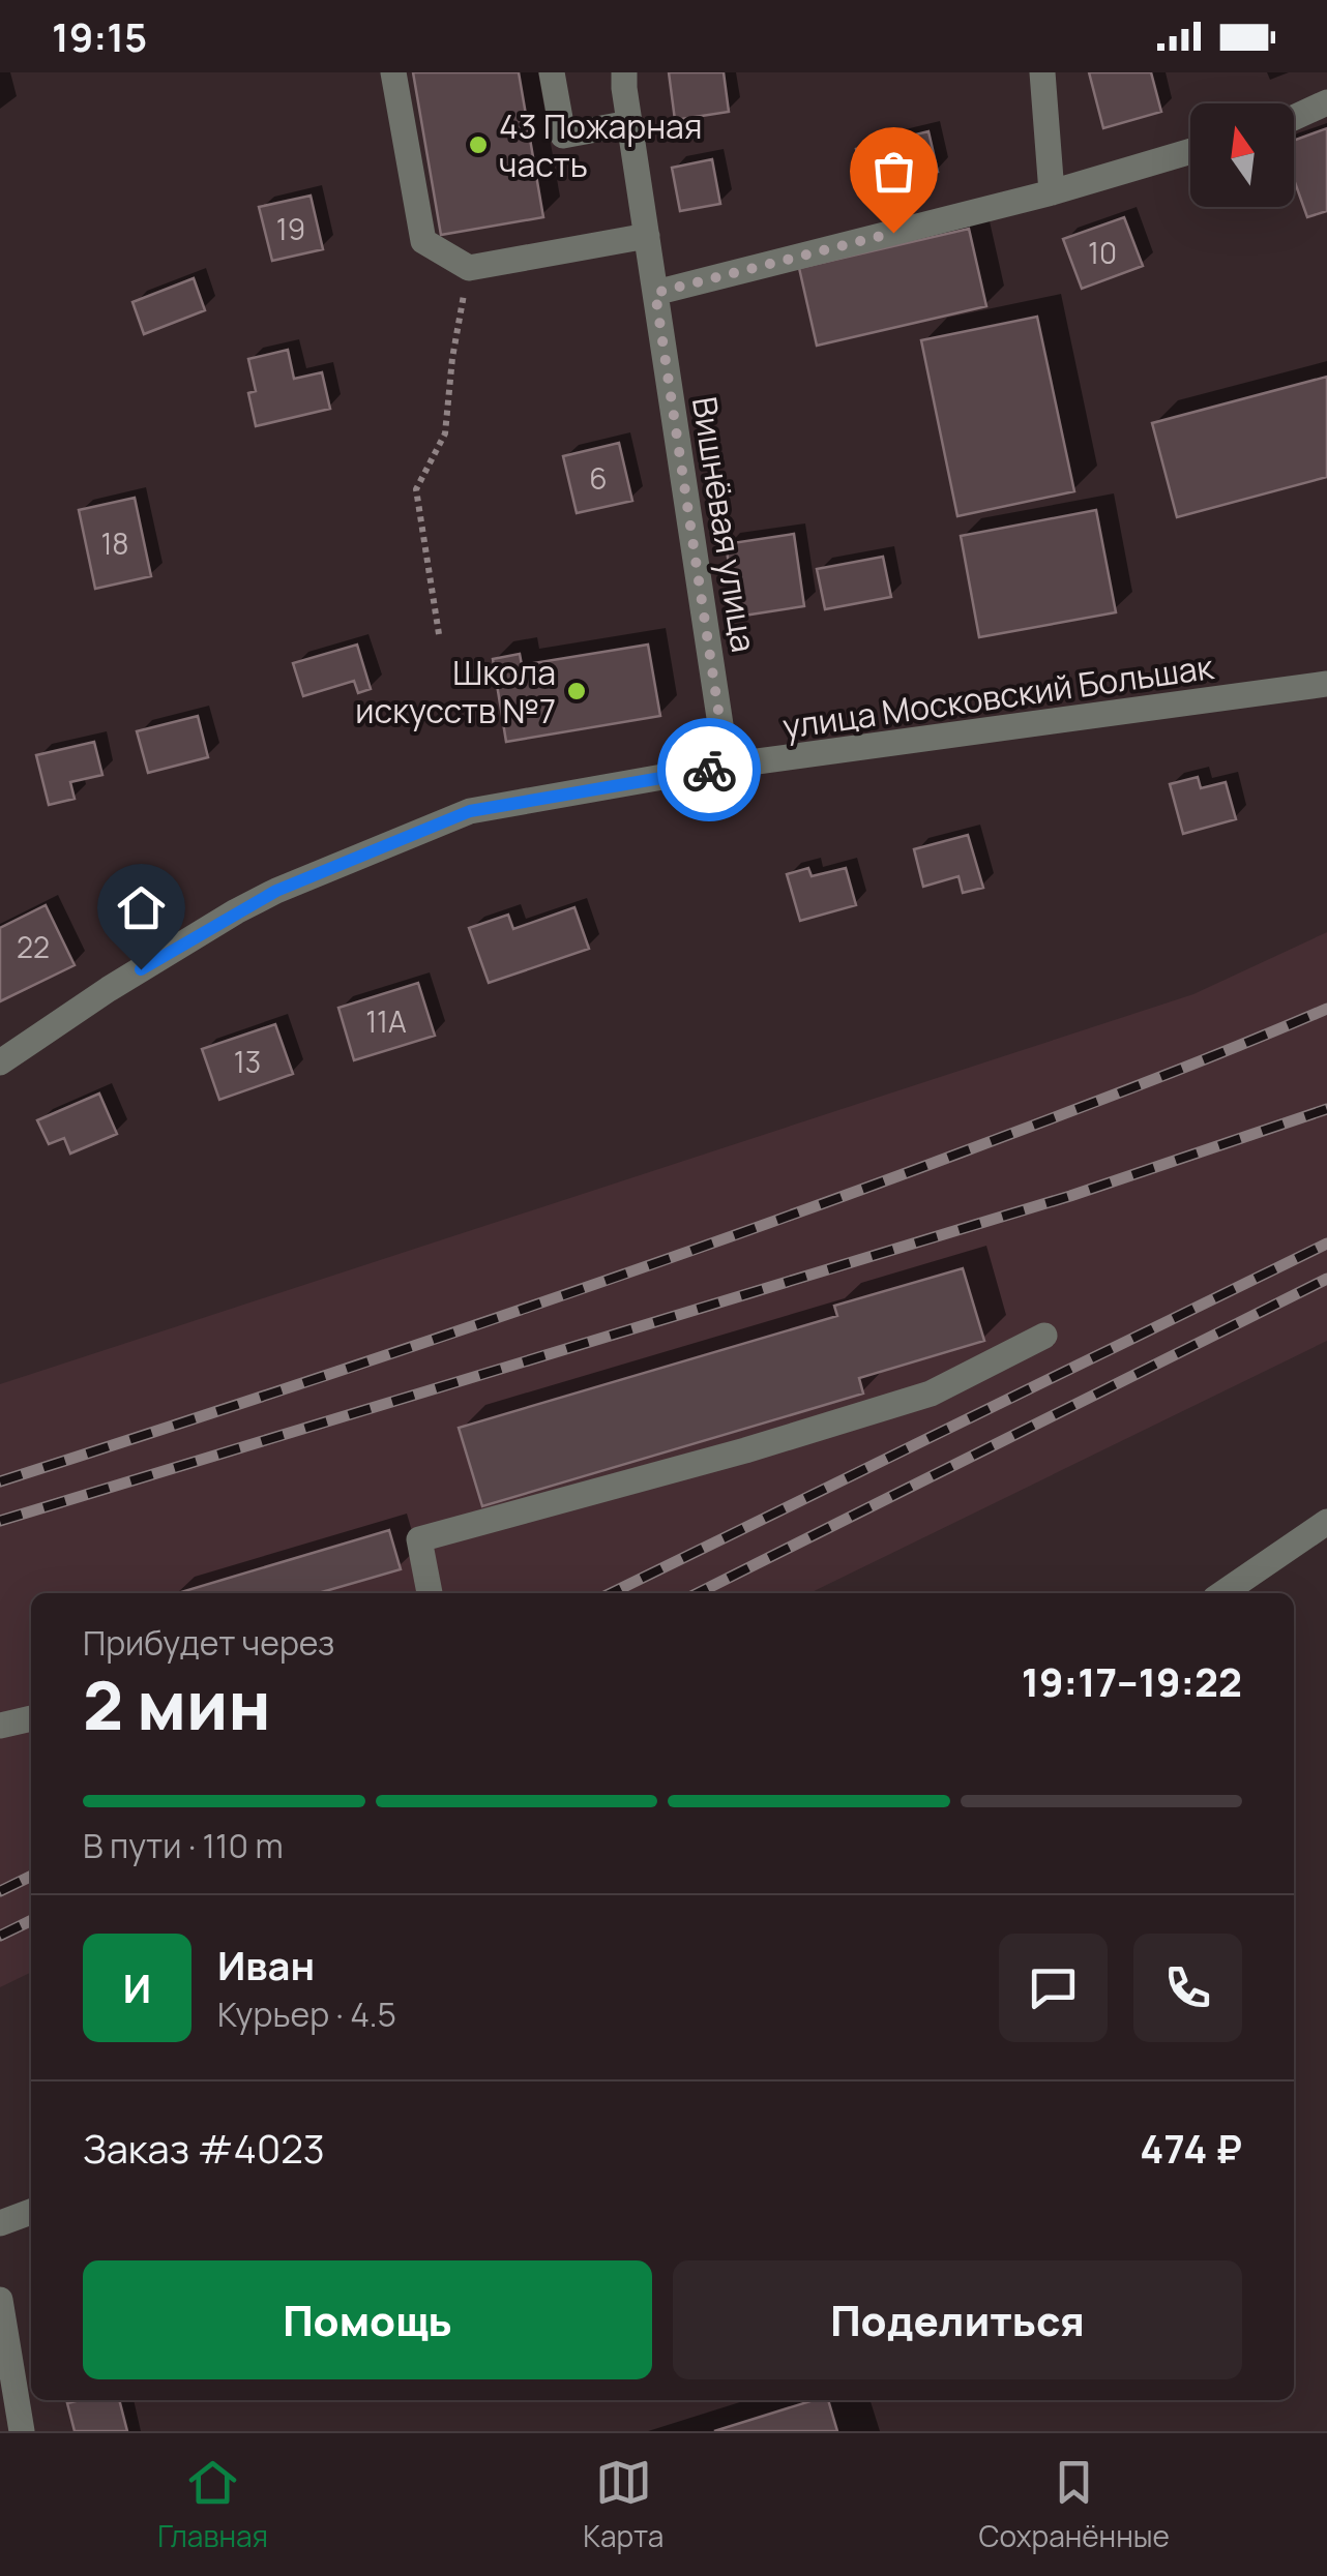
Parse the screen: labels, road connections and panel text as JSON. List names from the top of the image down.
{
  "streets": {
    "street": ["Вишнёвая улица", "улица Московский Большак"]
  },
  "crossings": [
    ["Вишнёвая улица", "улица Московский Большак"]
  ],
  "places": ["43 Пожарная часть", "Школа искусств №7"],
  "house_numbers": [
    "19",
    "10",
    "6",
    "18",
    "22",
    "11А",
    "13"
  ],
  "north": "top",
  "page": {
    "status": "19:15",
    "heading": ["2 мин", "Прибудет через", "19:17–19:22"],
    "panel": [
      "Иван",
      "Курьер · 4.5",
      "Заказ #4023",
      "474 ₽"
    ],
    "bar": "В пути · 110 m",
    "round": "И",
    "buttons": ["Помощь", "Поделиться"],
    "tabs": ["Главная", "Карта", "Сохранённые"]
  }
}
